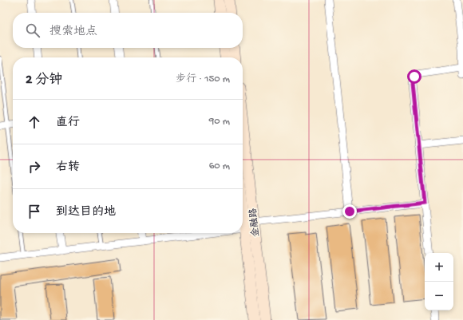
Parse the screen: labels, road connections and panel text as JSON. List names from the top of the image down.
{
  "streets": {
    "main road": ["金融路"]
  },
  "page": {
    "search": "搜索地点",
    "heading": ["2 分钟", "步行 · 150 m"],
    "list": [
      ["直行", "90 m"],
      ["右转", "60 m"],
      "到达目的地"
    ],
    "map_buttons": ["+", "−"]
  }
}
